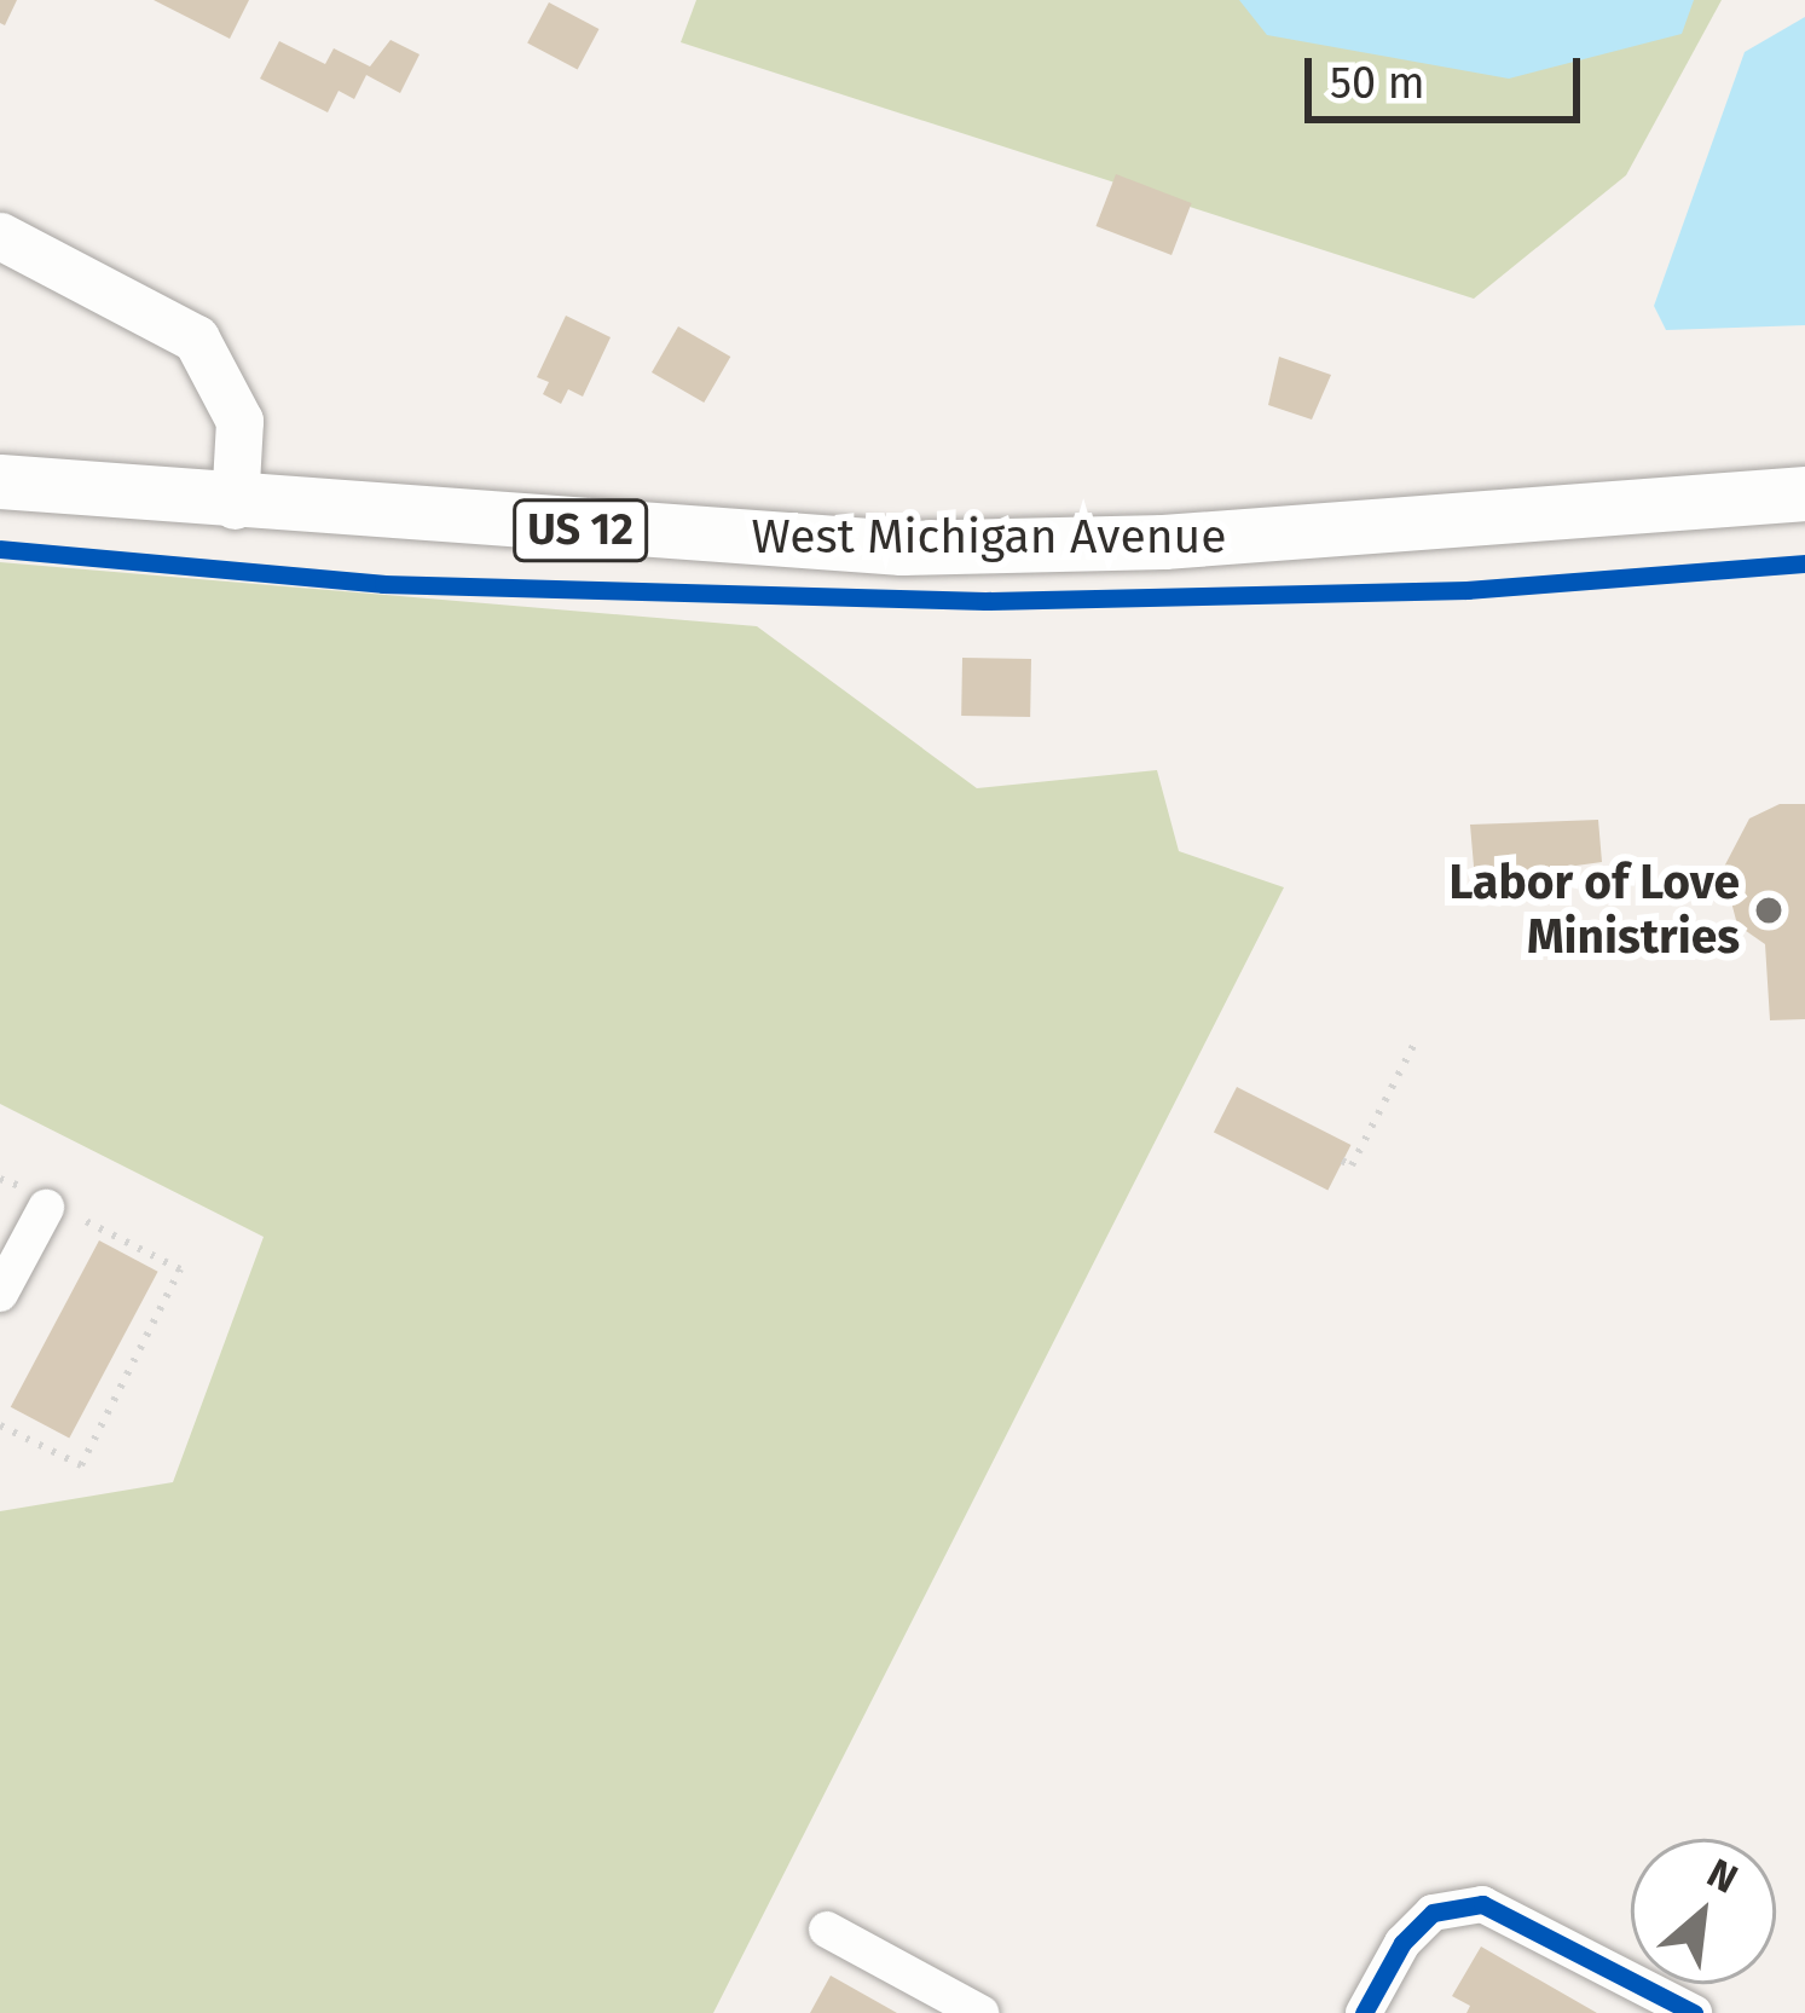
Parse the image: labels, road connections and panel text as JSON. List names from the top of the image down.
{
  "streets": {
    "highway": ["US 12", "West Michigan Avenue"]
  },
  "places": ["Labor of Love Ministries"],
  "scale_bar": "50 m",
  "north": "top right"
}
